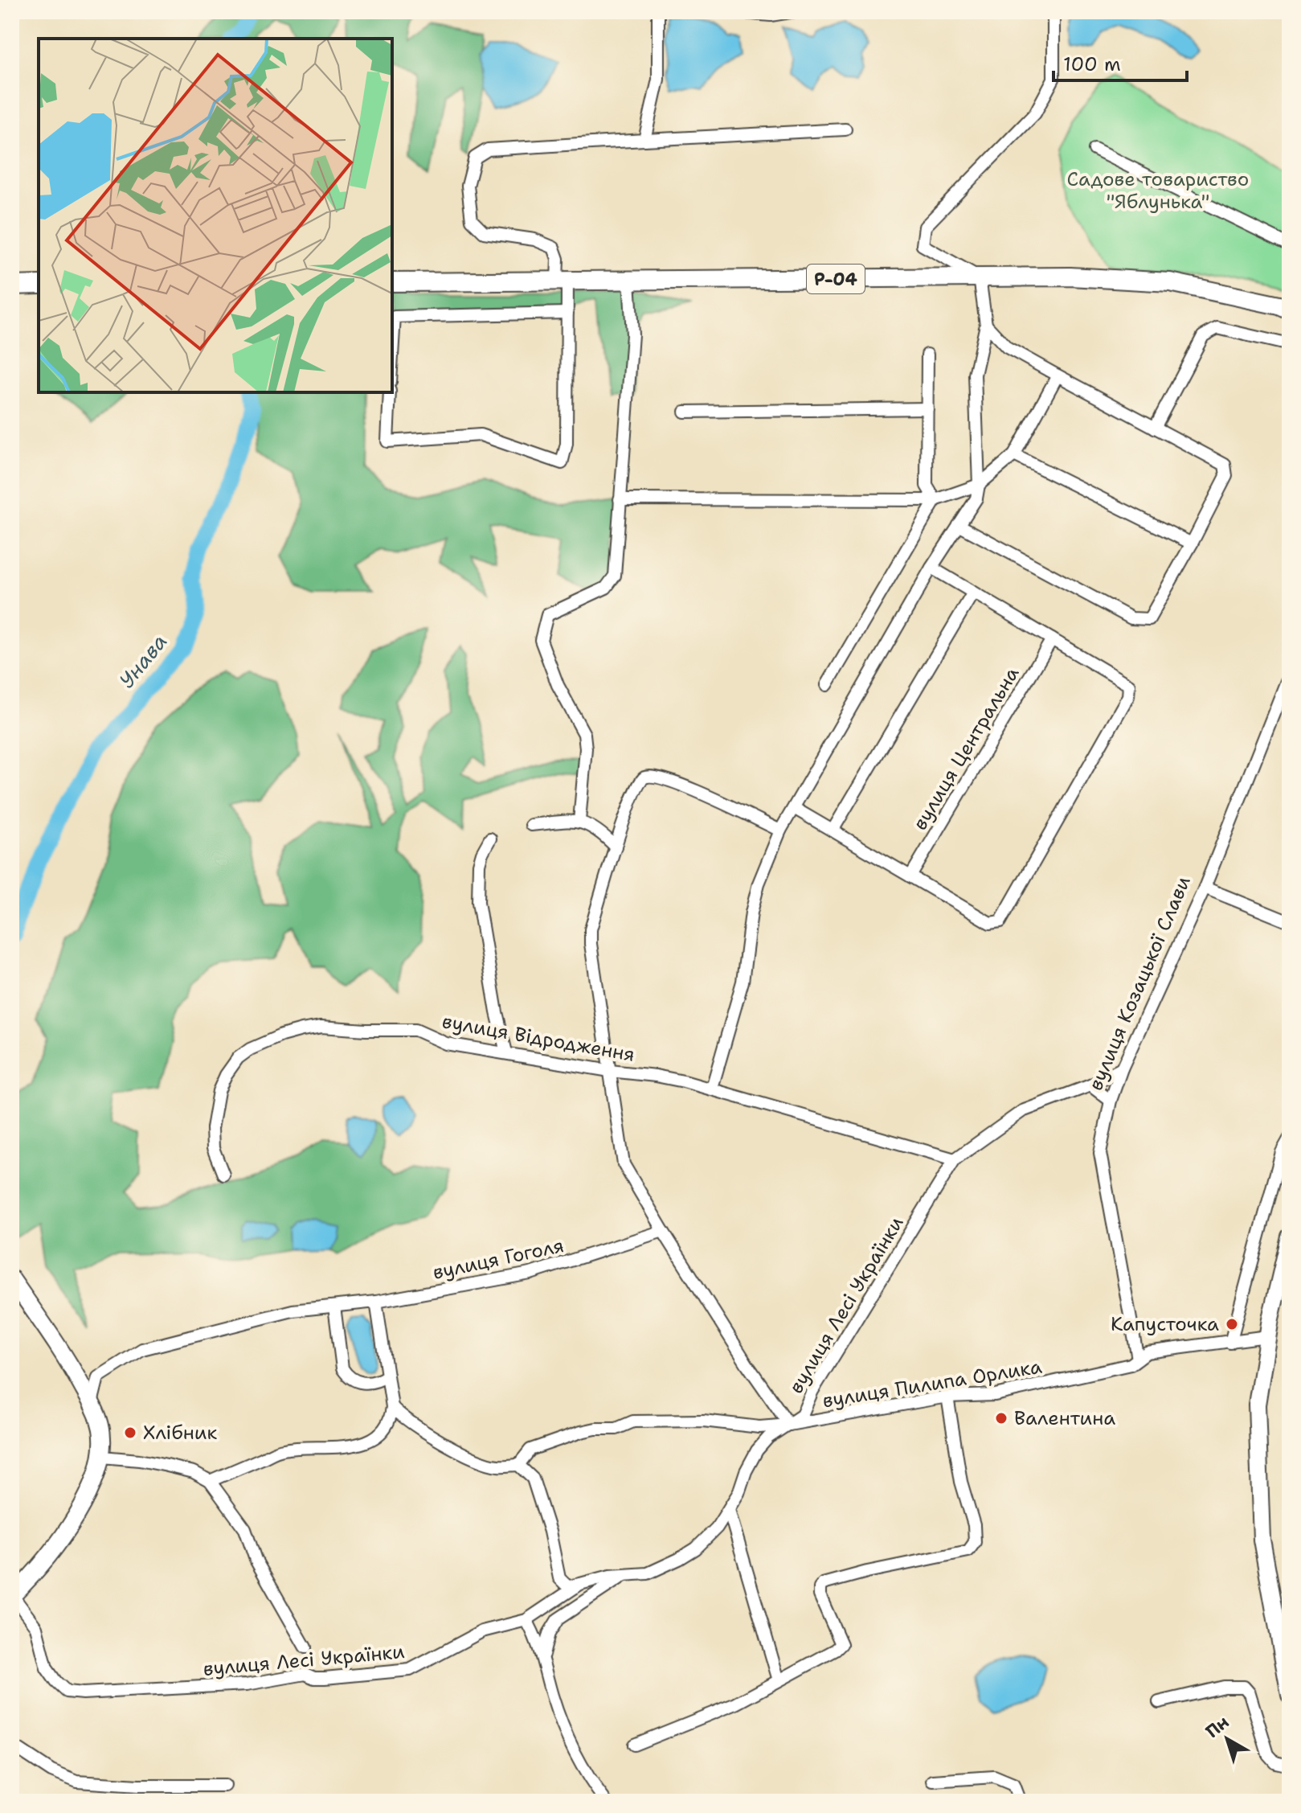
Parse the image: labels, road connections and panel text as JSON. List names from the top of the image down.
{
  "streets": {
    "main road": ["Р-04"],
    "street": [
      "вулиця Центральна",
      "вулиця Козацької Слави",
      "вулиця Відродження",
      "вулиця Гоголя",
      "вулиця Лесі Українки",
      "вулиця Пилипа Орлика"
    ]
  },
  "crossings": [
    ["вулиця Козацької Слави", "вулиця Лесі Українки"],
    ["вулиця Козацької Слави", "вулиця Пилипа Орлика"],
    ["вулиця Відродження", "вулиця Лесі Українки"],
    ["вулиця Лесі Українки", "вулиця Пилипа Орлика"]
  ],
  "water": ["Унава"],
  "parks": ["Садове товариство \"Яблунька\""],
  "places": ["Капусточка", "Валентина", "Хлібник"],
  "scale_bar": "100 m",
  "north": "top left"
}
